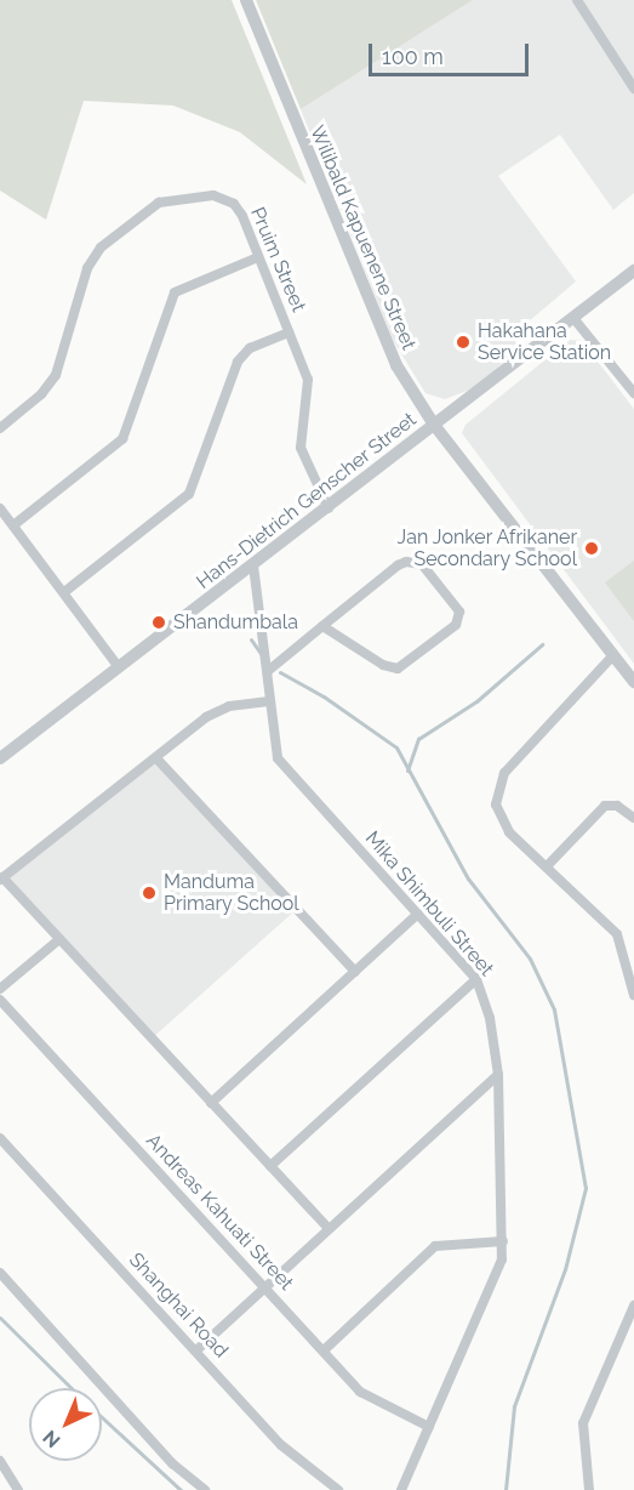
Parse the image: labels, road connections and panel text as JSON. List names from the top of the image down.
{
  "streets": {
    "street": [
      "Wilibald Kapuenene Street",
      "Pruim Street",
      "Hans-Dietrich Genscher Street",
      "Mika Shimbuli Street",
      "Andreas Kahuati Street",
      "Shanghai Road"
    ]
  },
  "crossings": [
    ["Wilibald Kapuenene Street", "Hans-Dietrich Genscher Street"],
    ["Pruim Street", "Hans-Dietrich Genscher Street"],
    ["Hans-Dietrich Genscher Street", "Mika Shimbuli Street"],
    ["Mika Shimbuli Street", "Andreas Kahuati Street"]
  ],
  "places": [
    "Hakahana Service Station",
    "Jan Jonker Afrikaner Secondary School",
    "Shandumbala",
    "Manduma Primary School"
  ],
  "scale_bar": "100 m",
  "north": "bottom left"
}
